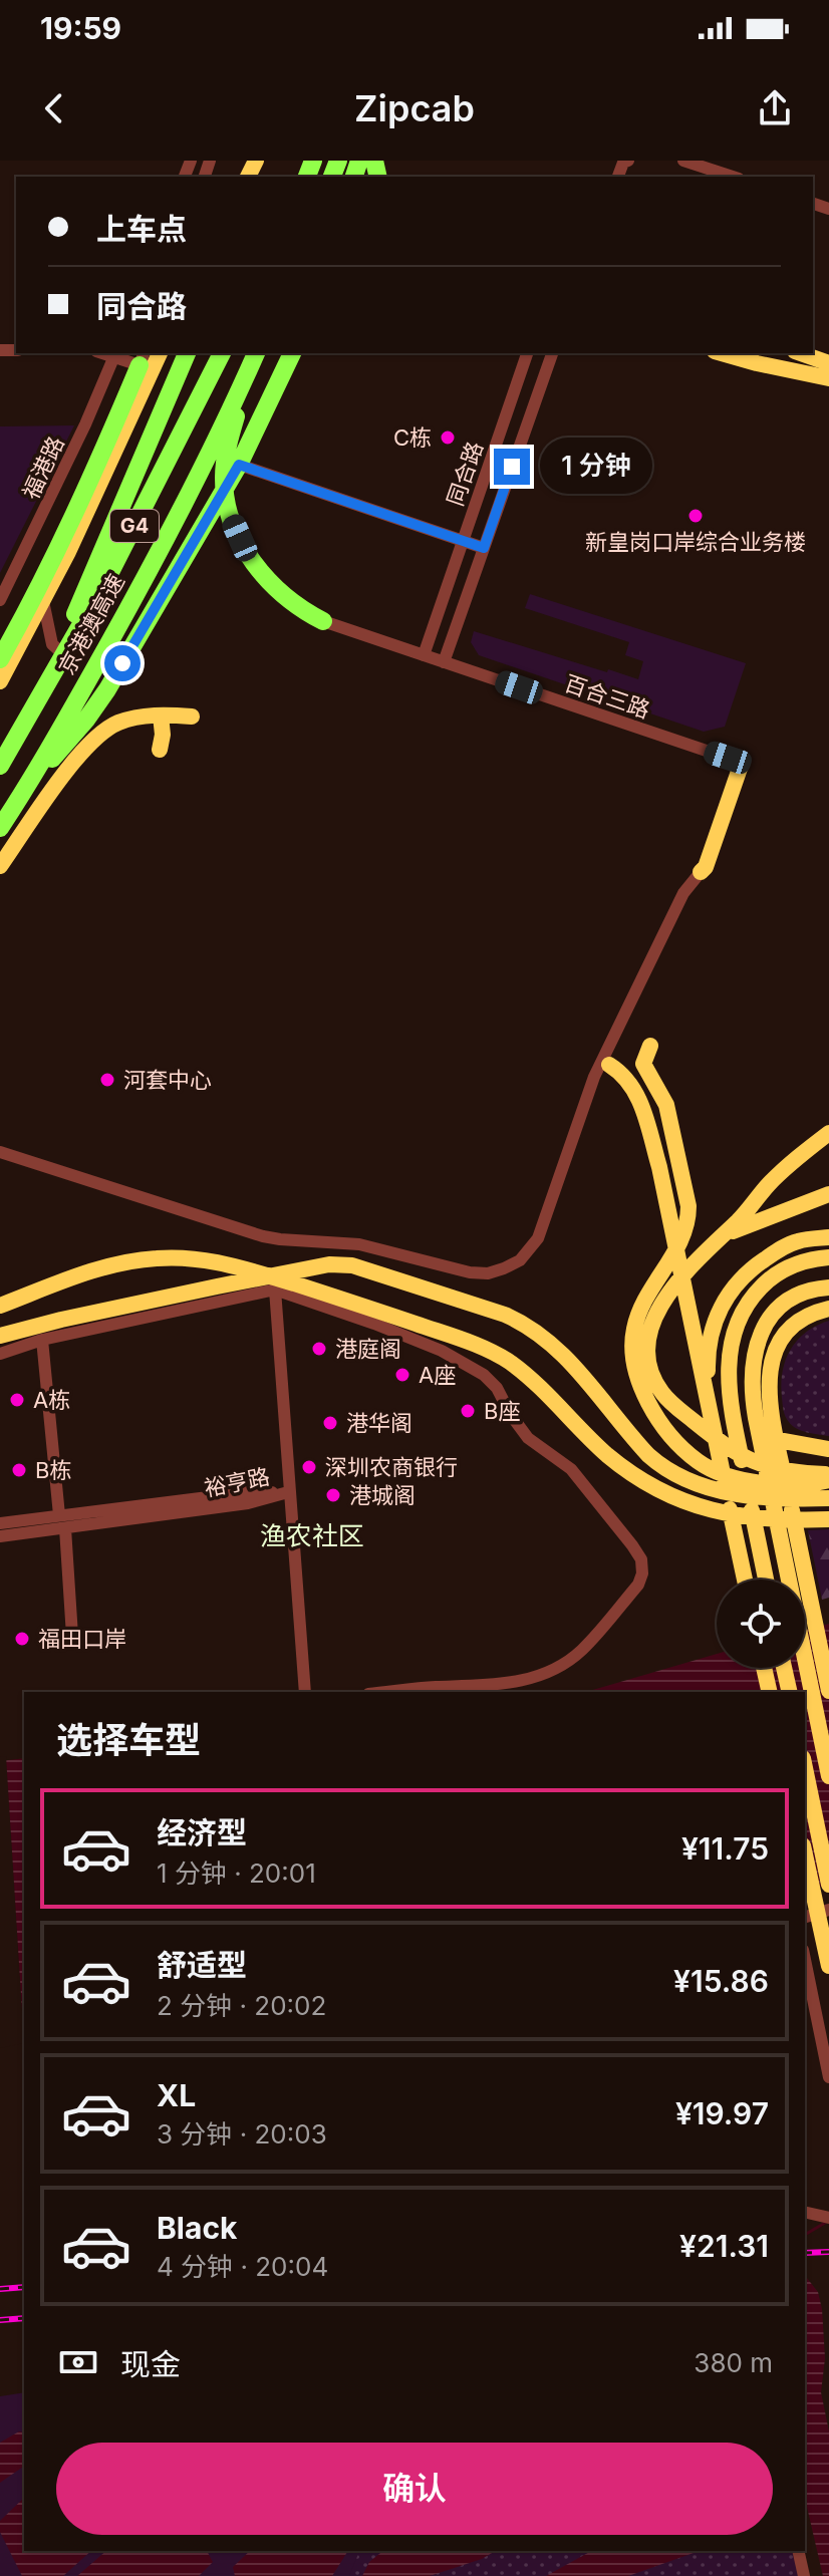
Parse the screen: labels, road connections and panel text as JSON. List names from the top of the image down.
{
  "streets": {
    "highway": ["G4", "京港澳高速"],
    "street": [
      "福港路",
      "同合路",
      "百合三路",
      "裕亨路"
    ]
  },
  "crossings": [
    ["同合路", "百合三路"]
  ],
  "districts": ["渔农社区"],
  "places": [
    "C栋",
    "新皇岗口岸综合业务楼",
    "河套中心",
    "港庭阁",
    "A座",
    "A栋",
    "B座",
    "港华阁",
    "深圳农商银行",
    "B栋",
    "港城阁",
    "福田口岸"
  ],
  "page": {
    "status": "19:59",
    "header": "Zipcab",
    "banner": ["上车点", "同合路"],
    "bubble": "1 分钟",
    "heading": "选择车型",
    "list": [
      {
        "name": "经济型",
        "note": "1 分钟 · 20:01",
        "value": "¥11.75"
      },
      {
        "name": "舒适型",
        "note": "2 分钟 · 20:02",
        "value": "¥15.86"
      },
      {
        "name": "XL",
        "note": "3 分钟 · 20:03",
        "value": "¥19.97"
      },
      {
        "name": "Black",
        "note": "4 分钟 · 20:04",
        "value": "¥21.31"
      }
    ],
    "pay": ["现金", "380 m"],
    "buttons": "确认"
  }
}
